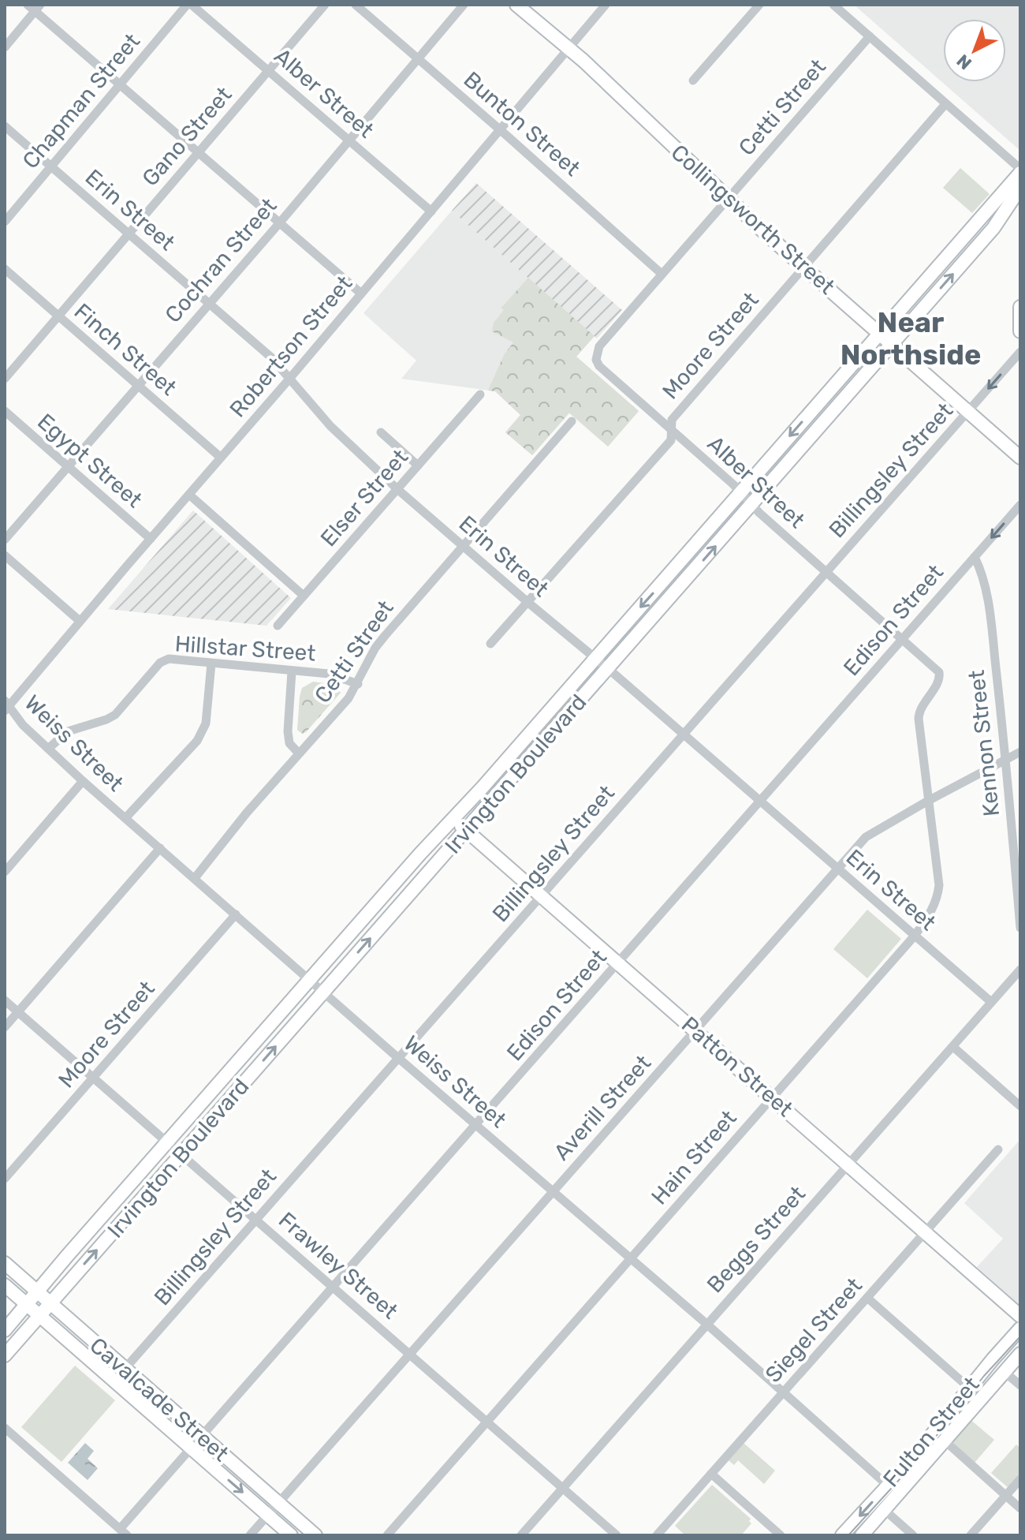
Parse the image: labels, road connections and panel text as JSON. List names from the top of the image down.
{
  "streets": {
    "main road": [
      "Collingsworth Street",
      "Irvington Boulevard",
      "Patton Street",
      "Cavalcade Street",
      "Fulton Street"
    ],
    "street": [
      "Alber Street",
      "Chapman Street",
      "Cetti Street",
      "Bunton Street",
      "Gano Street",
      "Erin Street",
      "Cochran Street",
      "Moore Street",
      "Robertson Street",
      "Finch Street",
      "Egypt Street",
      "Billingsley Street",
      "Elser Street",
      "Edison Street",
      "Hillstar Street",
      "Weiss Street",
      "Kennon Street",
      "Averill Street",
      "Hain Street",
      "Beggs Street",
      "Frawley Street",
      "Siegel Street"
    ]
  },
  "crossings": [
    ["Alber Street", "Chapman Street"],
    ["Alber Street", "Cetti Street"],
    ["Alber Street", "Gano Street"],
    ["Alber Street", "Cochran Street"],
    ["Alber Street", "Moore Street"],
    ["Alber Street", "Robertson Street"],
    ["Alber Street", "Billingsley Street"],
    ["Alber Street", "Edison Street"],
    ["Alber Street", "Irvington Boulevard"],
    ["Alber Street", "Hain Street"],
    ["Chapman Street", "Erin Street"],
    ["Cetti Street", "Bunton Street"],
    ["Cetti Street", "Erin Street"],
    ["Cetti Street", "Collingsworth Street"],
    ["Cetti Street", "Hillstar Street"],
    ["Cetti Street", "Weiss Street"],
    ["Bunton Street", "Cochran Street"],
    ["Bunton Street", "Robertson Street"],
    ["Gano Street", "Erin Street"],
    ["Gano Street", "Finch Street"],
    ["Erin Street", "Cochran Street"],
    ["Erin Street", "Moore Street"],
    ["Erin Street", "Robertson Street"],
    ["Erin Street", "Billingsley Street"],
    ["Erin Street", "Elser Street"],
    ["Erin Street", "Edison Street"],
    ["Erin Street", "Irvington Boulevard"],
    ["Erin Street", "Averill Street"],
    ["Erin Street", "Hain Street"],
    ["Erin Street", "Beggs Street"],
    ["Collingsworth Street", "Moore Street"],
    ["Collingsworth Street", "Robertson Street"],
    ["Collingsworth Street", "Billingsley Street"],
    ["Collingsworth Street", "Irvington Boulevard"],
    ["Cochran Street", "Finch Street"],
    ["Cochran Street", "Egypt Street"],
    ["Moore Street", "Weiss Street"],
    ["Moore Street", "Frawley Street"],
    ["Robertson Street", "Finch Street"],
    ["Robertson Street", "Egypt Street"],
    ["Robertson Street", "Weiss Street"],
    ["Billingsley Street", "Weiss Street"],
    ["Billingsley Street", "Patton Street"],
    ["Billingsley Street", "Frawley Street"],
    ["Billingsley Street", "Cavalcade Street"],
    ["Edison Street", "Weiss Street"],
    ["Edison Street", "Kennon Street"],
    ["Edison Street", "Patton Street"],
    ["Edison Street", "Frawley Street"],
    ["Edison Street", "Cavalcade Street"],
    ["Hillstar Street", "Weiss Street"],
    ["Weiss Street", "Irvington Boulevard"],
    ["Weiss Street", "Averill Street"],
    ["Weiss Street", "Hain Street"],
    ["Weiss Street", "Beggs Street"],
    ["Weiss Street", "Siegel Street"],
    ["Weiss Street", "Fulton Street"],
    ["Kennon Street", "Averill Street"],
    ["Irvington Boulevard", "Patton Street"],
    ["Irvington Boulevard", "Frawley Street"],
    ["Irvington Boulevard", "Cavalcade Street"],
    ["Patton Street", "Averill Street"],
    ["Patton Street", "Hain Street"],
    ["Patton Street", "Beggs Street"],
    ["Patton Street", "Siegel Street"],
    ["Averill Street", "Hain Street"],
    ["Averill Street", "Frawley Street"],
    ["Averill Street", "Cavalcade Street"],
    ["Hain Street", "Frawley Street"],
    ["Beggs Street", "Frawley Street"]
  ],
  "districts": ["Near Northside"],
  "north": "bottom left"
}
